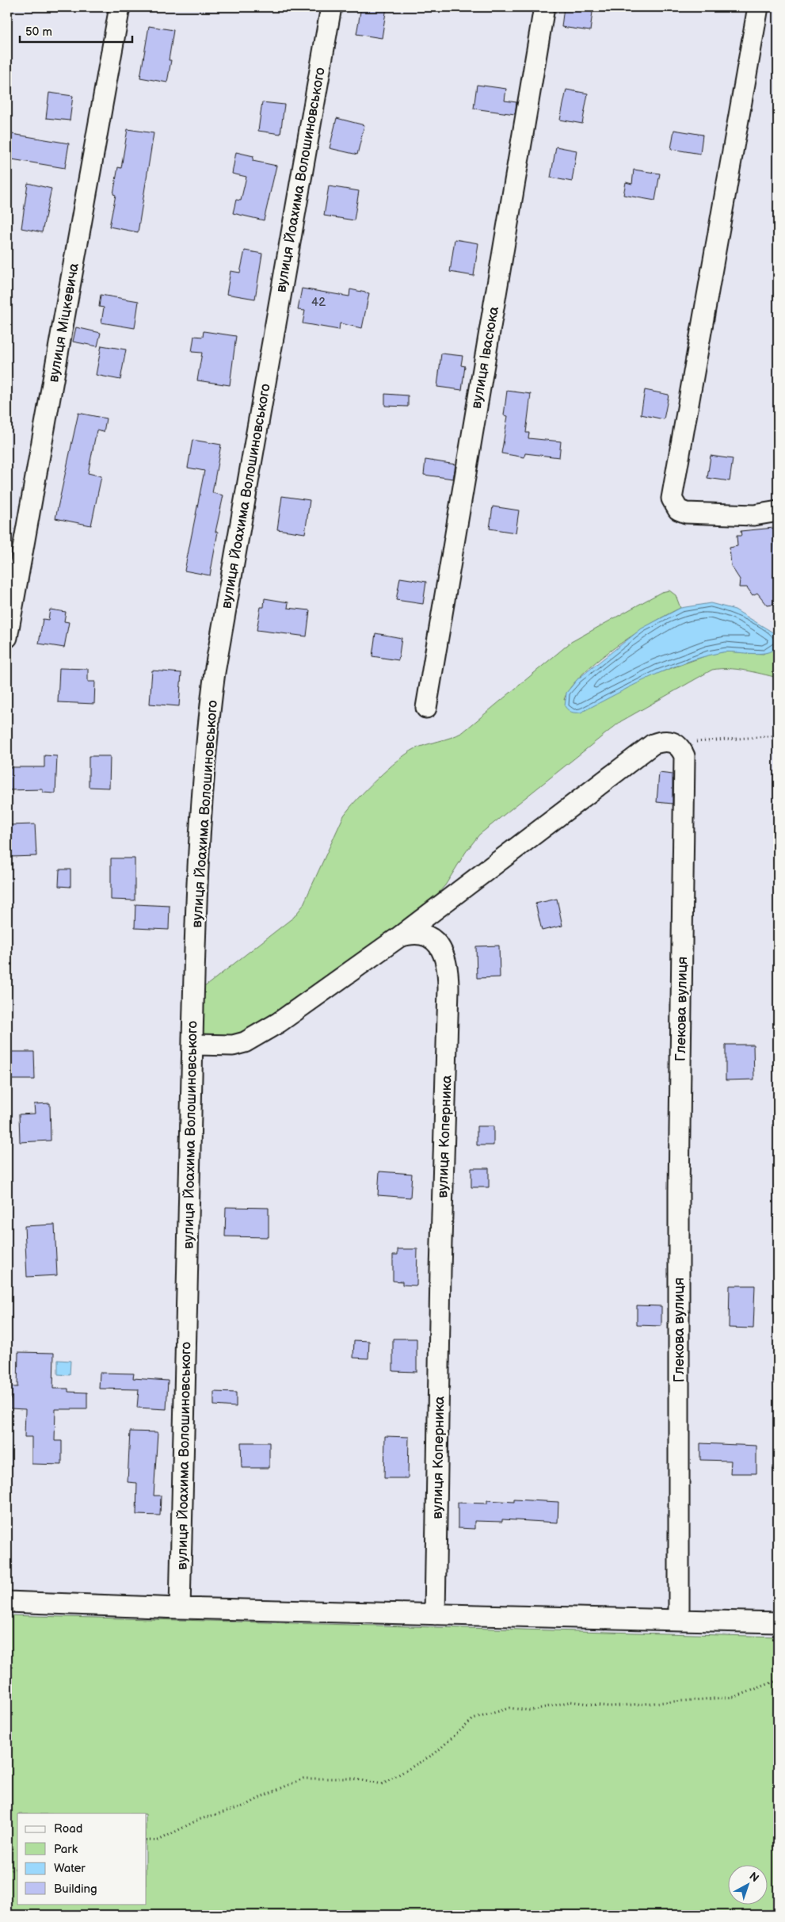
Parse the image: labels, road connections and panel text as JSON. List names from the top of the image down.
{
  "streets": {
    "street": [
      "вулиця Йоахима Волошиновського",
      "вулиця Міцкевича",
      "вулиця Івасюка",
      "Глекова вулиця",
      "вулиця Коперника"
    ]
  },
  "crossings": [
    ["вулиця Йоахима Волошиновського", "вулиця Коперника"]
  ],
  "house_numbers": ["42"],
  "legend": [
    "Road",
    "Park",
    "Water",
    "Building"
  ],
  "scale_bar": "50 m",
  "north": "top right"
}
